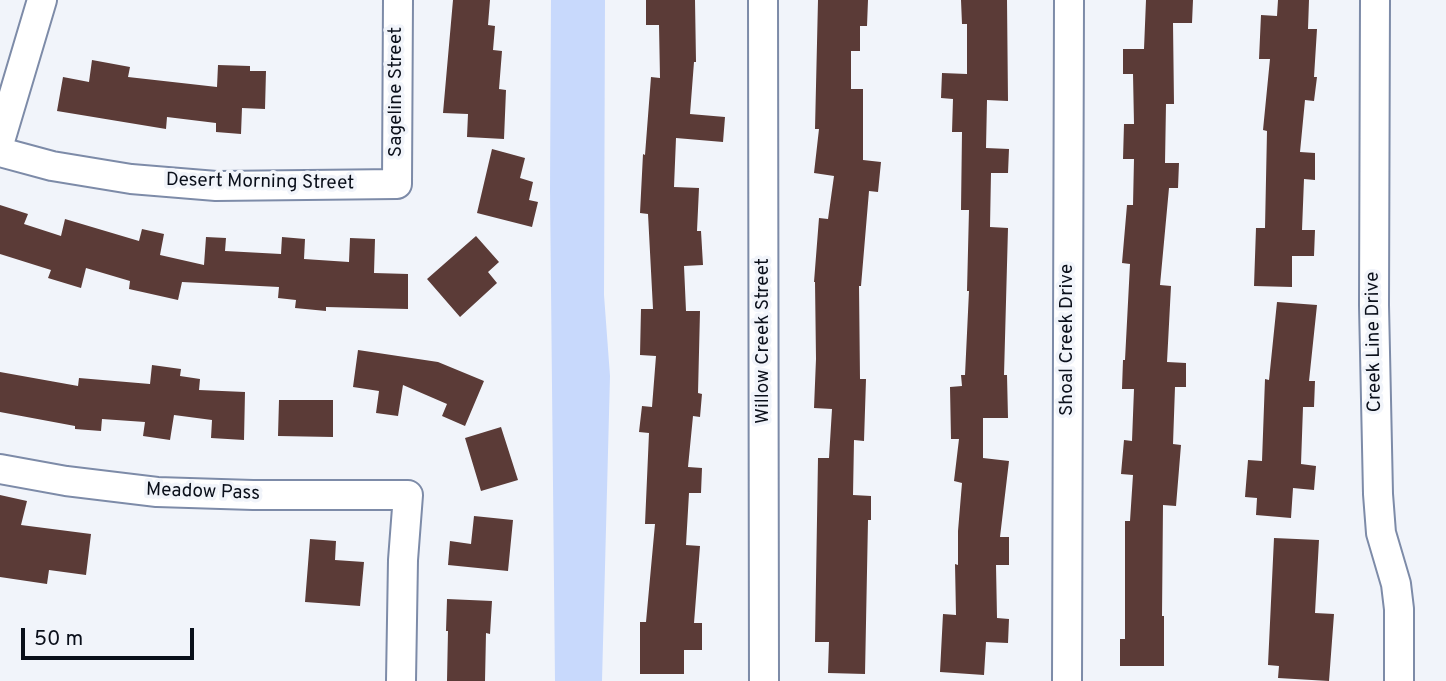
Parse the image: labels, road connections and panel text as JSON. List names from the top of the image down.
{
  "streets": {
    "street": [
      "Sageline Street",
      "Desert Morning Street",
      "Shoal Creek Drive",
      "Willow Creek Street",
      "Creek Line Drive",
      "Meadow Pass"
    ]
  },
  "crossings": [
    ["Sageline Street", "Desert Morning Street"]
  ],
  "scale_bar": "50 m"
}
